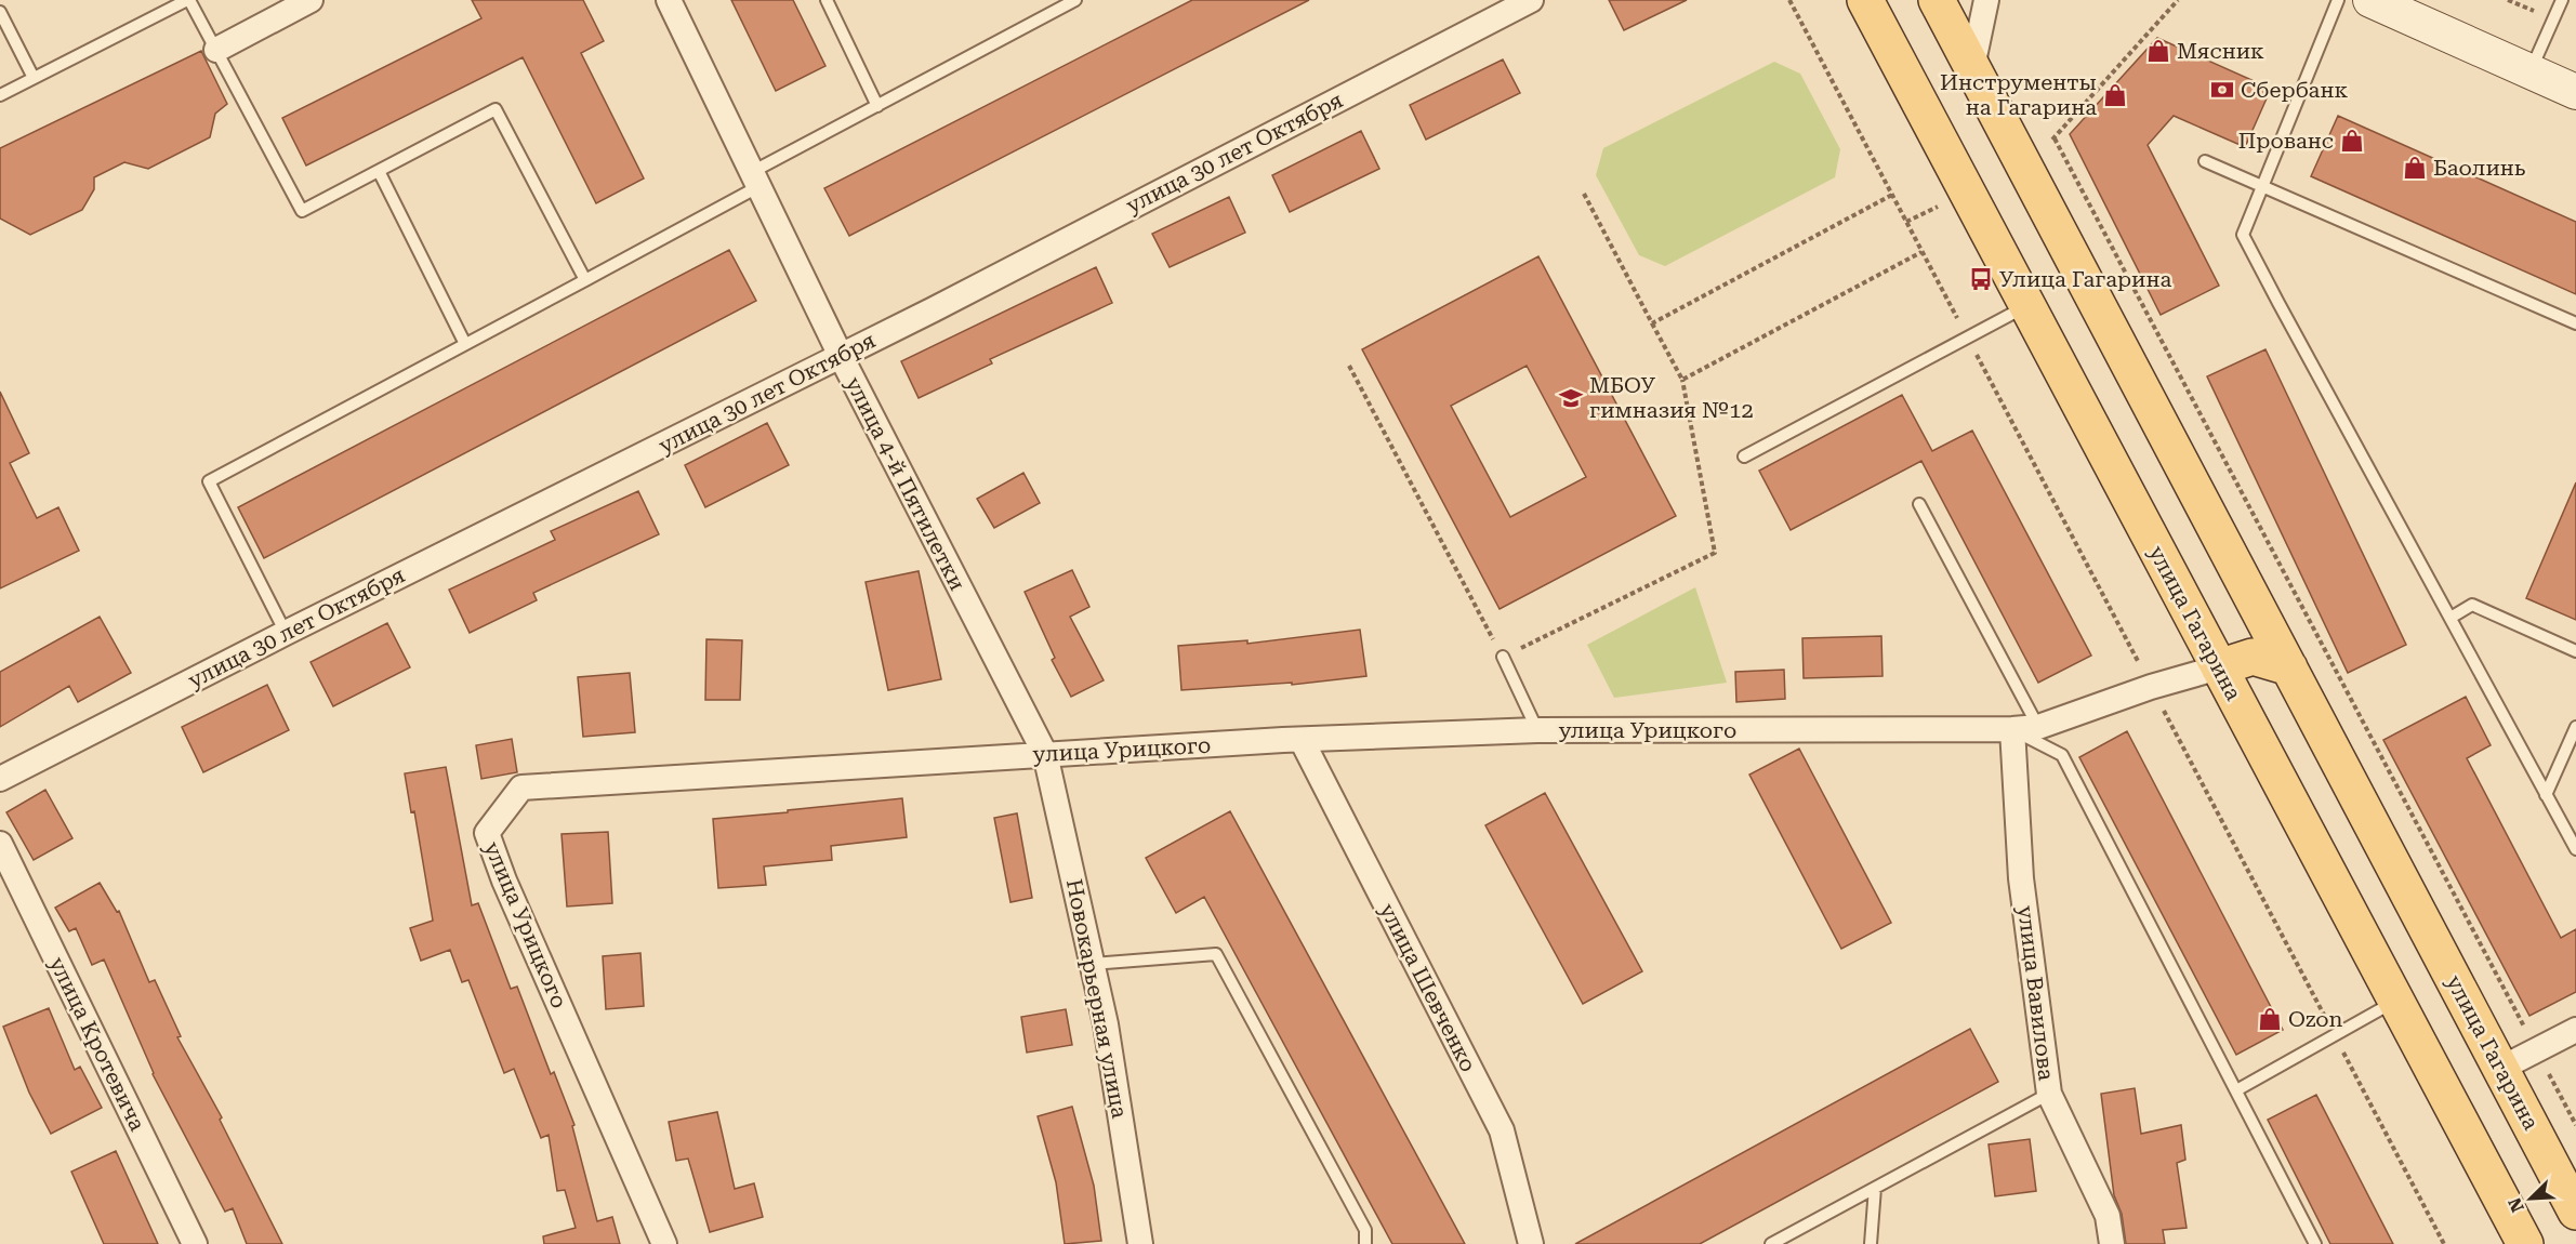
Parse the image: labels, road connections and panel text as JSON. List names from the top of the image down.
{
  "streets": {
    "main road": ["улица Гагарина"],
    "street": [
      "улица 30 лет Октября",
      "улица 4-й Пятилетки",
      "улица Урицкого",
      "улица Шевченко",
      "улица Вавилова",
      "Новокарьерная улица",
      "улица Кротевича"
    ]
  },
  "crossings": [
    ["улица 30 лет Октября", "улица 4-й Пятилетки"],
    ["улица 4-й Пятилетки", "улица Урицкого"],
    ["улица 4-й Пятилетки", "Новокарьерная улица"],
    ["улица Гагарина", "улица Урицкого"],
    ["улица Урицкого", "улица Шевченко"],
    ["улица Урицкого", "улица Вавилова"],
    ["улица Урицкого", "Новокарьерная улица"]
  ],
  "places": {
    "shop": [
      "Мясник",
      "Инструменты на Гагарина",
      "Прованс",
      "Баолинь",
      "Ozon"
    ],
    "bank": ["Сбербанк"],
    "bus stop": ["Улица Гагарина"],
    "school or university": ["МБОУ гимназия №12"]
  },
  "north": "bottom left"
}
